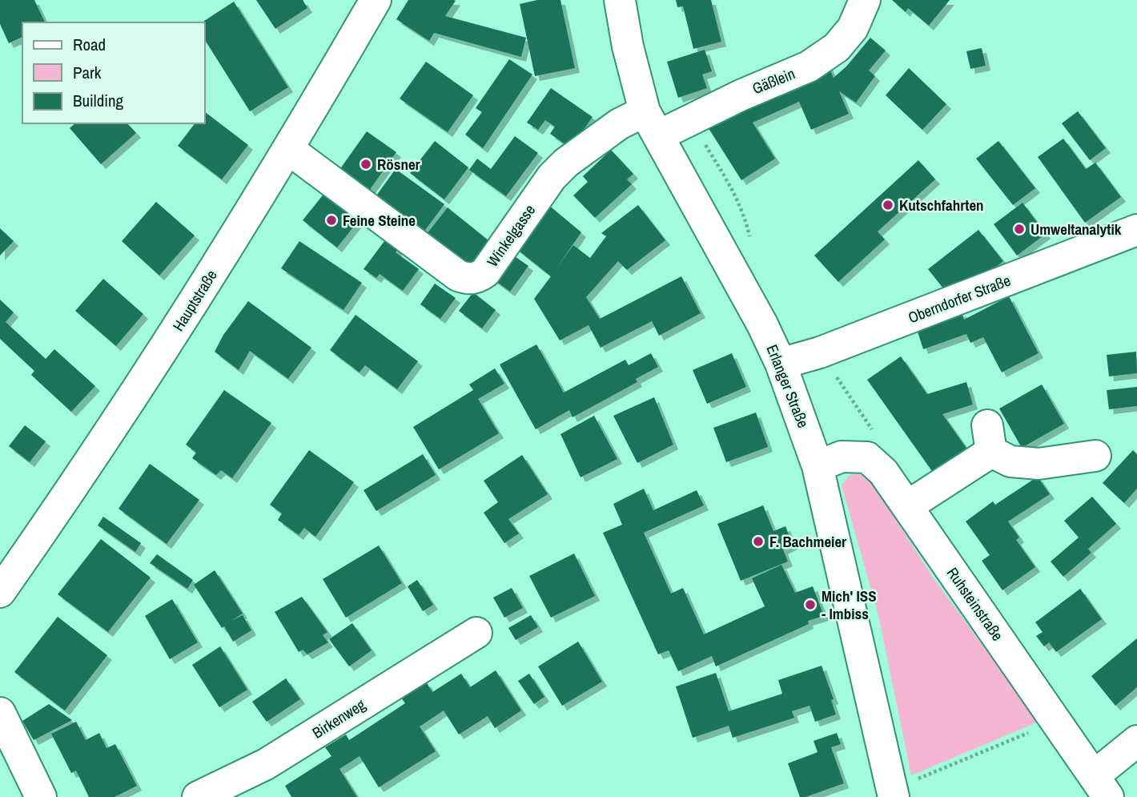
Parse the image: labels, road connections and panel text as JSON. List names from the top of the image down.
{
  "streets": {
    "street": [
      "Gäßlein",
      "Winkelgasse",
      "Oberndorfer Straße",
      "Hauptstraße",
      "Erlanger Straße",
      "Ruhsteinstraße",
      "Birkenweg"
    ]
  },
  "crossings": [
    ["Gäßlein", "Winkelgasse"],
    ["Gäßlein", "Erlanger Straße"],
    ["Winkelgasse", "Hauptstraße"],
    ["Winkelgasse", "Erlanger Straße"],
    ["Oberndorfer Straße", "Erlanger Straße"]
  ],
  "places": [
    "Rösner",
    "Kutschfahrten",
    "Feine Steine",
    "Umweltanalytik",
    "F. Bachmeier",
    "Mich' ISS - Imbiss"
  ],
  "legend": ["Road", "Park", "Building"]
}
